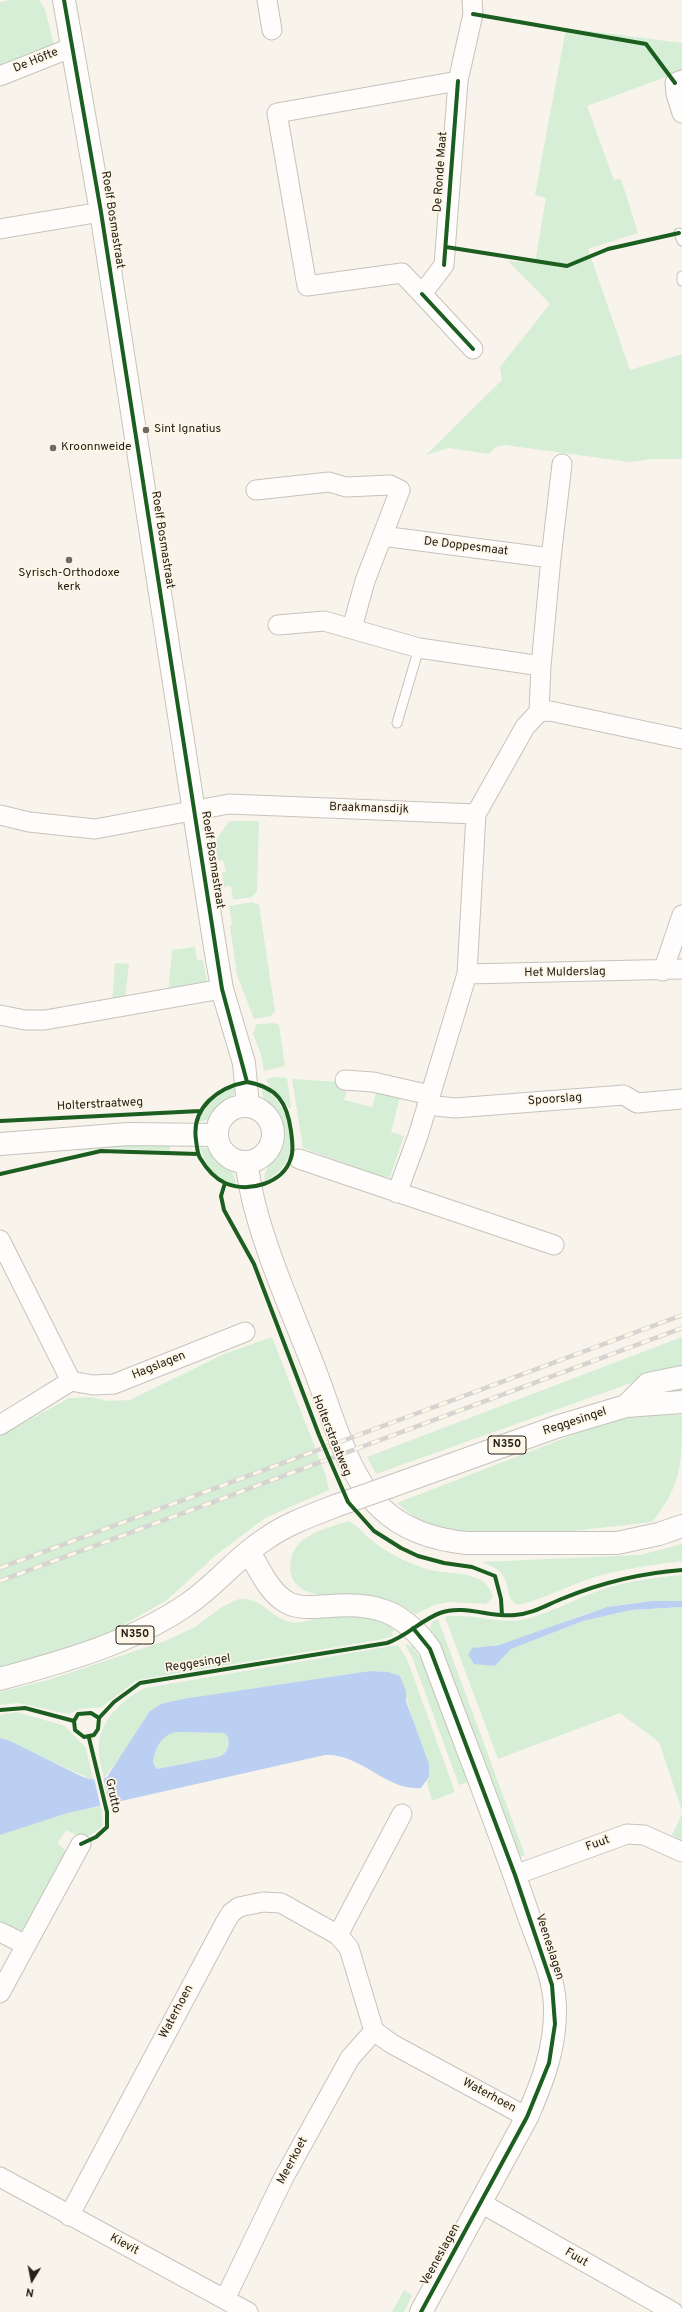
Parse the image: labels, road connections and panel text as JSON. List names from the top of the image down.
{
  "streets": {
    "main road": [
      "Roelf Bosmastraat",
      "Holterstraatweg",
      "Reggesingel",
      "N350",
      "Veeneslagen"
    ],
    "street": [
      "De Höfte",
      "De Ronde Maat",
      "De Doppesmaat",
      "Braakmansdijk",
      "Het Mulderslag",
      "Spoorslag",
      "Hagslagen",
      "Fuut",
      "Waterhoen",
      "Meerkoet",
      "Kievit"
    ],
    "cycle path": ["Grutto"]
  },
  "crossings": [
    ["De Höfte", "Roelf Bosmastraat"],
    ["Roelf Bosmastraat", "Braakmansdijk"],
    ["Roelf Bosmastraat", "Holterstraatweg"],
    ["Reggesingel", "N350"],
    ["Reggesingel", "Veeneslagen"],
    ["Fuut", "Veeneslagen"],
    ["Veeneslagen", "Waterhoen"],
    ["Waterhoen", "Meerkoet"],
    ["Waterhoen", "Kievit"],
    ["Meerkoet", "Kievit"]
  ],
  "places": ["Sint Ignatius", "Kroonnweide", "Syrisch-Orthodoxe kerk"],
  "north": "bottom"
}
